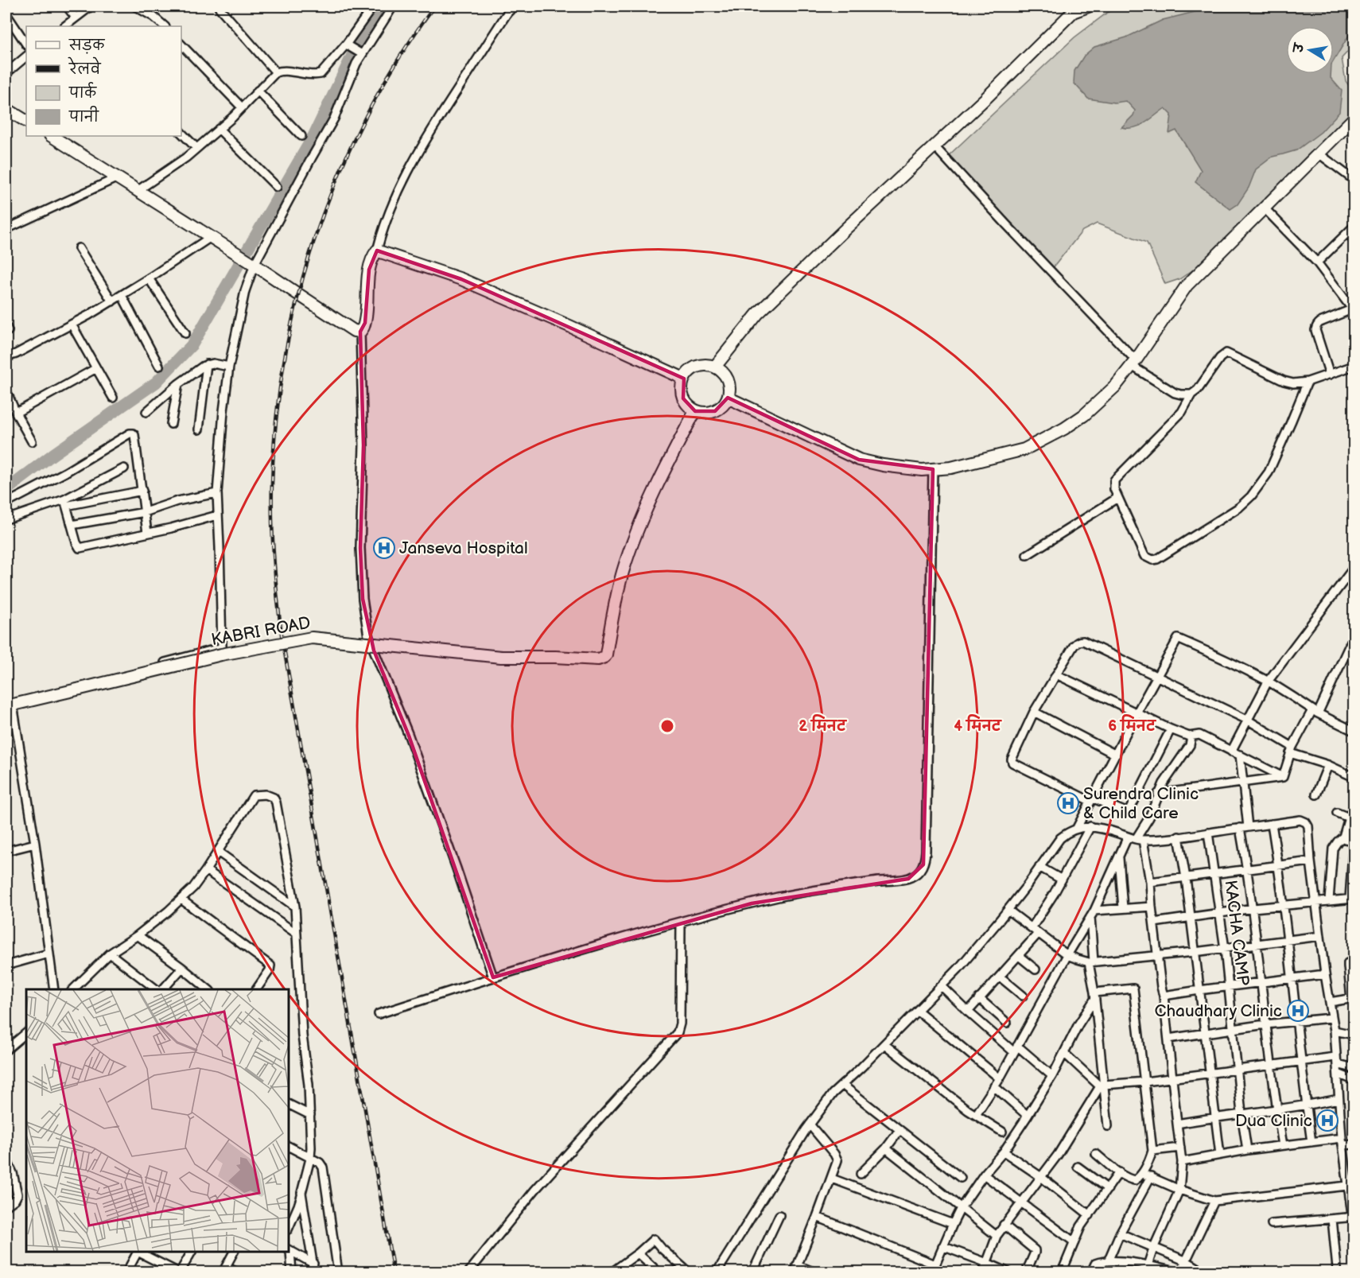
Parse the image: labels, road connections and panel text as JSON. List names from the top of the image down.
{
  "streets": {
    "street": ["KABRI ROAD", "KACHA CAMP"]
  },
  "places": {
    "hospital": [
      "Janseva Hospital",
      "Surendra Clinic & Child Care",
      "Chaudhary Clinic",
      "Dua Clinic"
    ]
  },
  "legend": [
    "सड़क",
    "रेलवे",
    "पार्क",
    "पानी"
  ],
  "north": "left",
  "rings": ["2 मिनट", "4 मिनट", "6 मिनट"]
}
